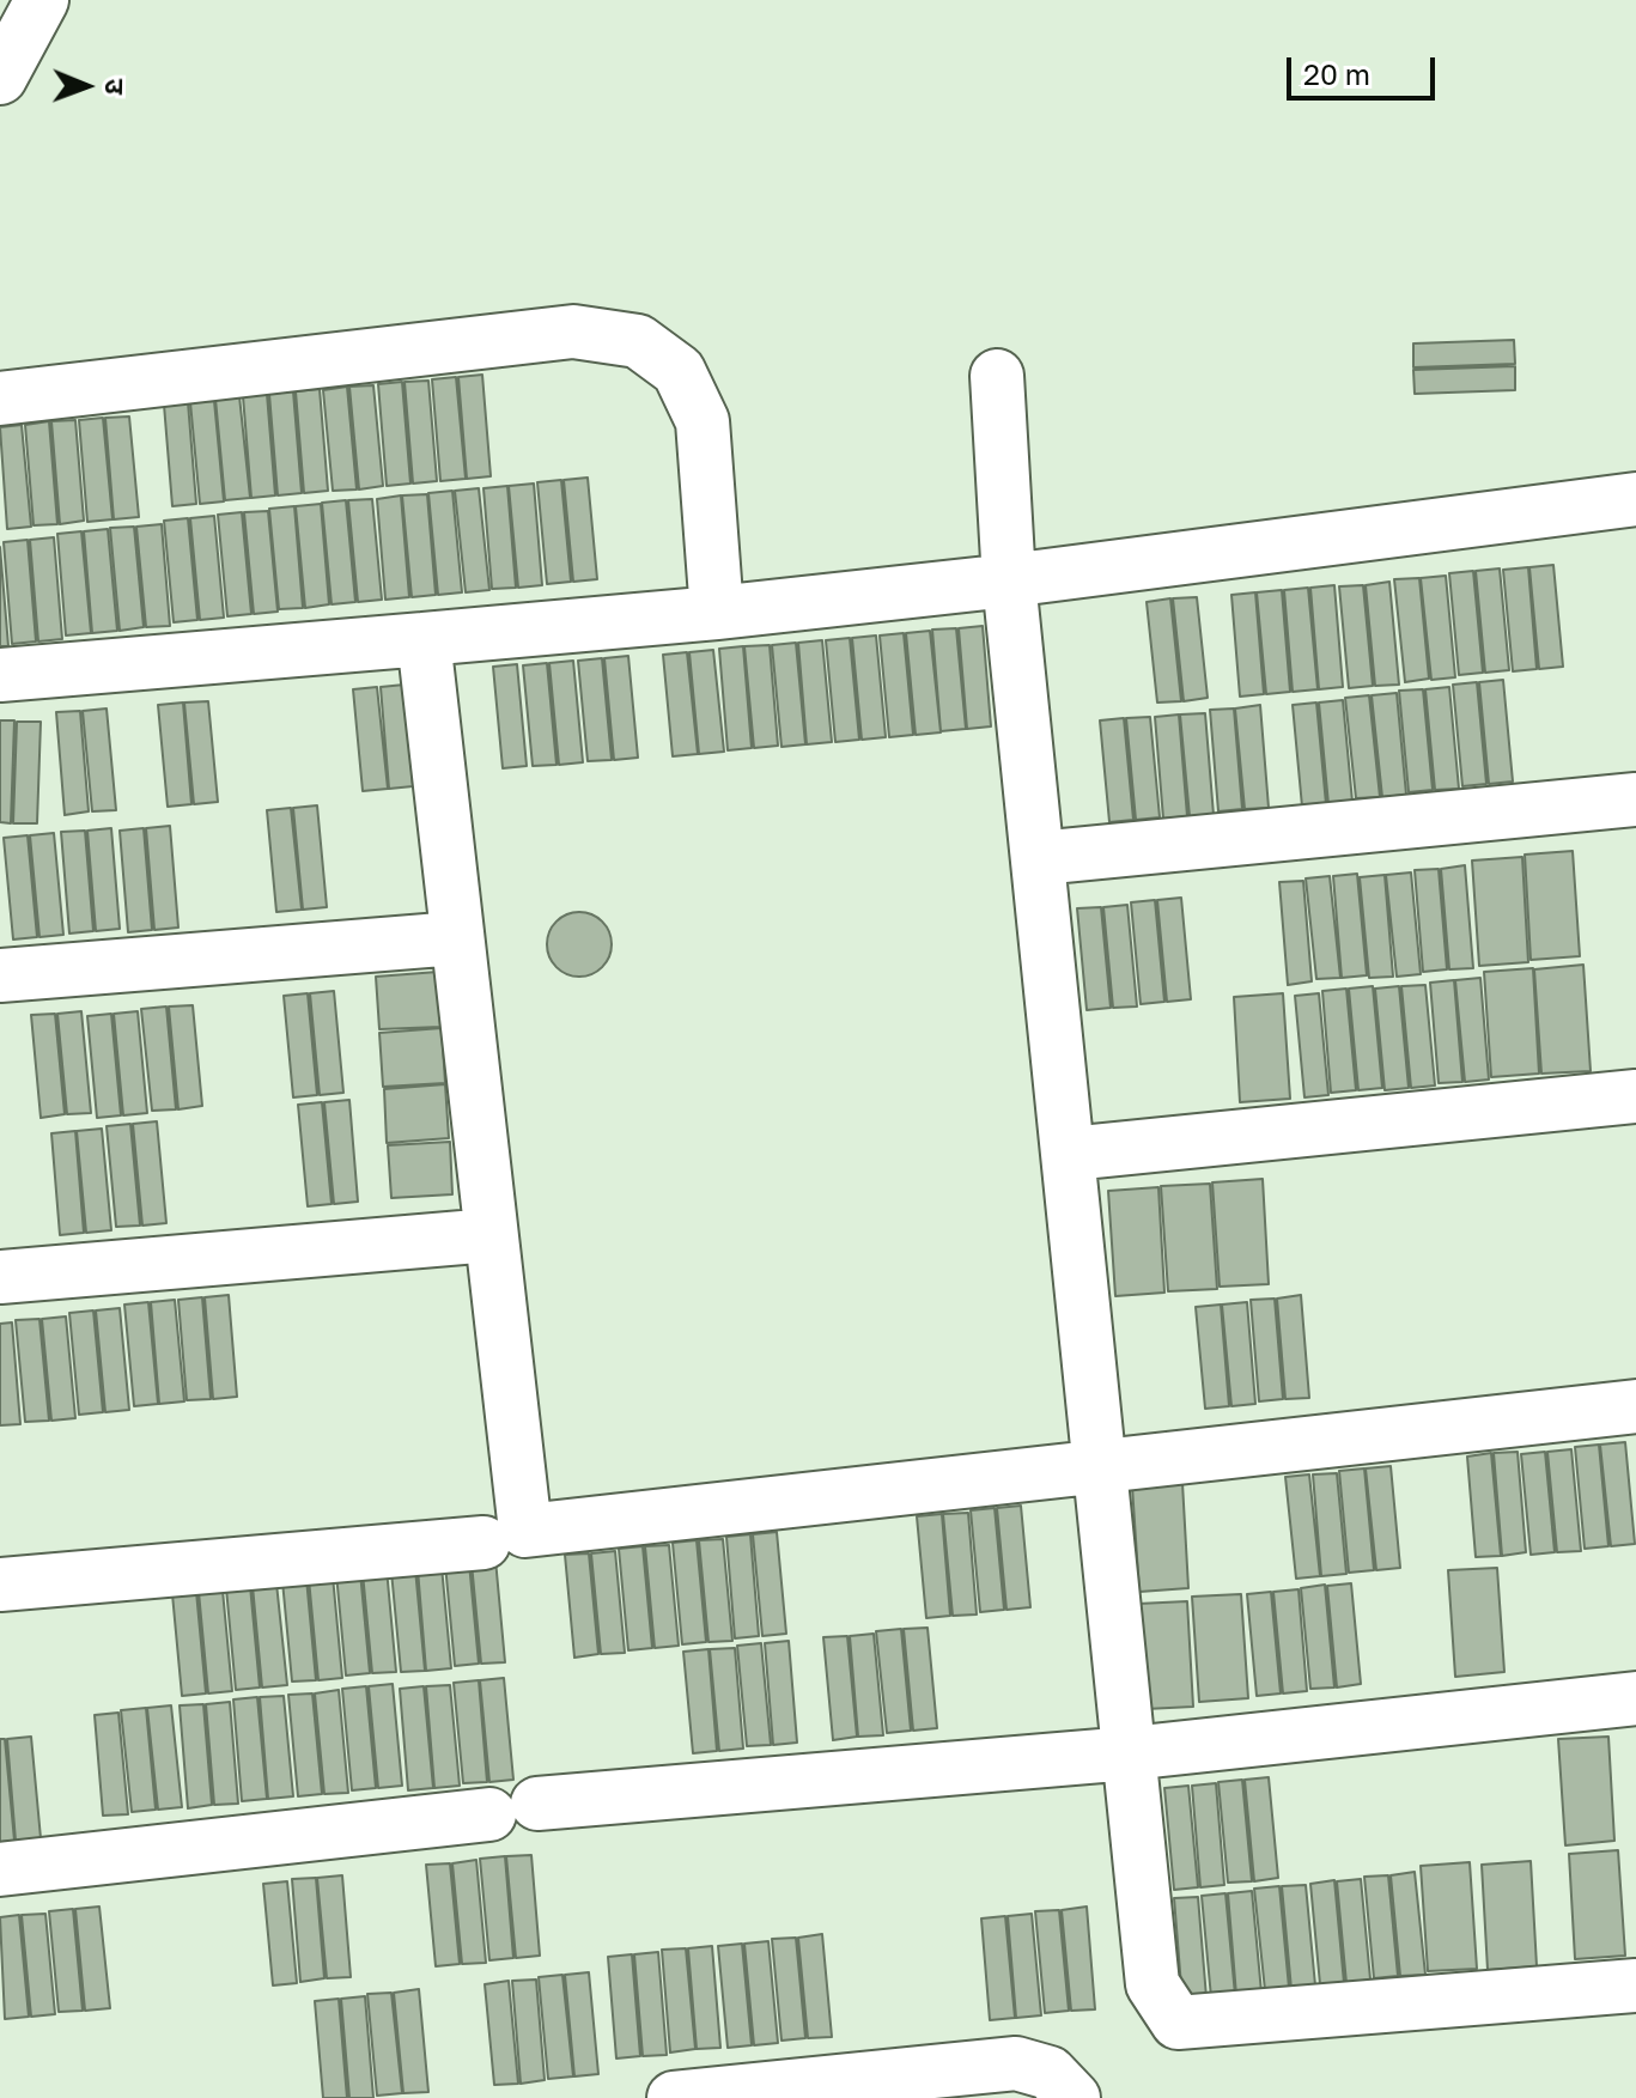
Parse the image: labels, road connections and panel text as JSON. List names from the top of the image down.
{
  "scale_bar": "20 m",
  "north": "right"
}
